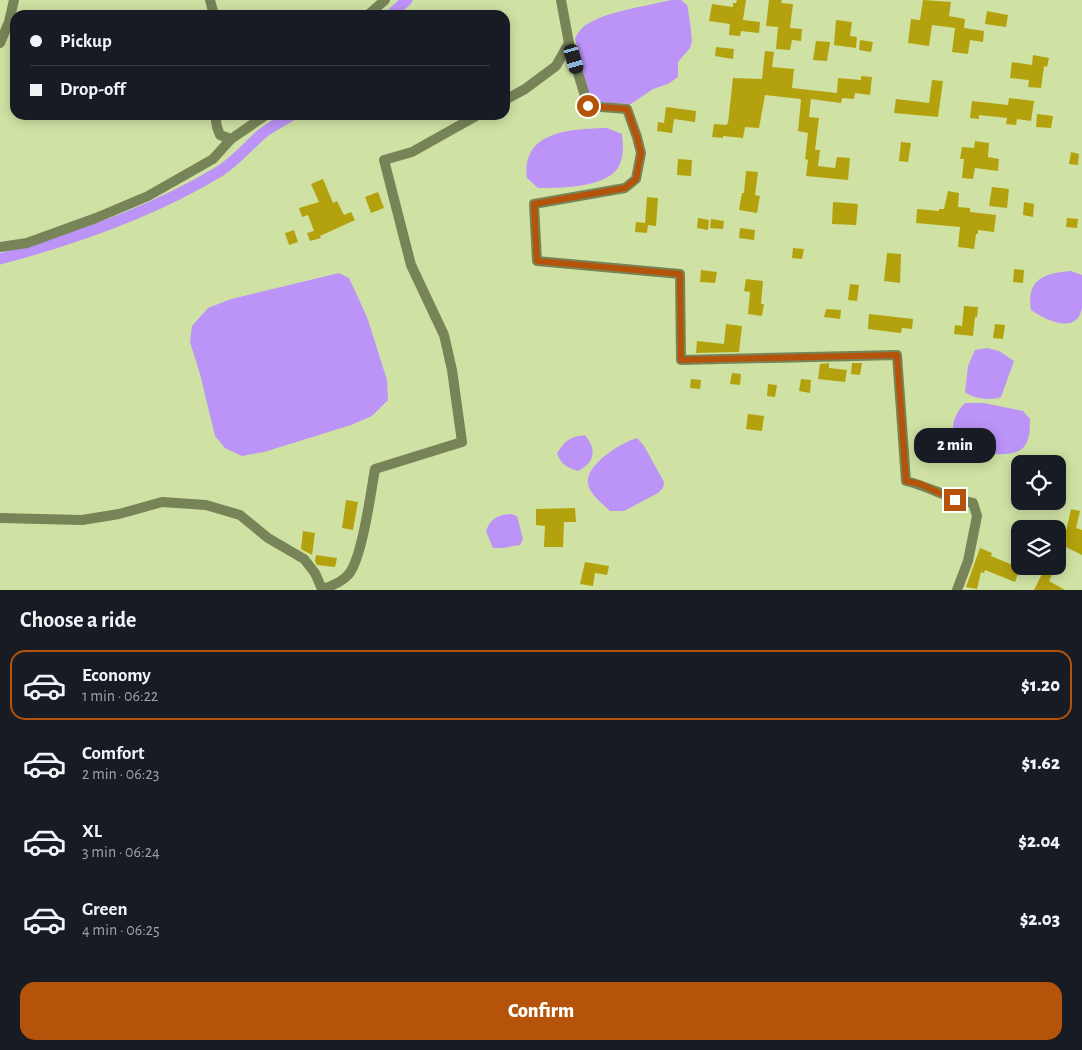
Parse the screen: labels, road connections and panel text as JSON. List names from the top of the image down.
{
  "page": {
    "banner": ["Pickup", "Drop-off"],
    "bubble": "2 min",
    "heading": "Choose a ride",
    "list": [
      {
        "name": "Economy",
        "note": "1 min · 06:22",
        "value": "$1.20"
      },
      {
        "name": "Comfort",
        "note": "2 min · 06:23",
        "value": "$1.62"
      },
      {
        "name": "XL",
        "note": "3 min · 06:24",
        "value": "$2.04"
      },
      {
        "name": "Green",
        "note": "4 min · 06:25",
        "value": "$2.03"
      }
    ],
    "buttons": "Confirm"
  }
}
